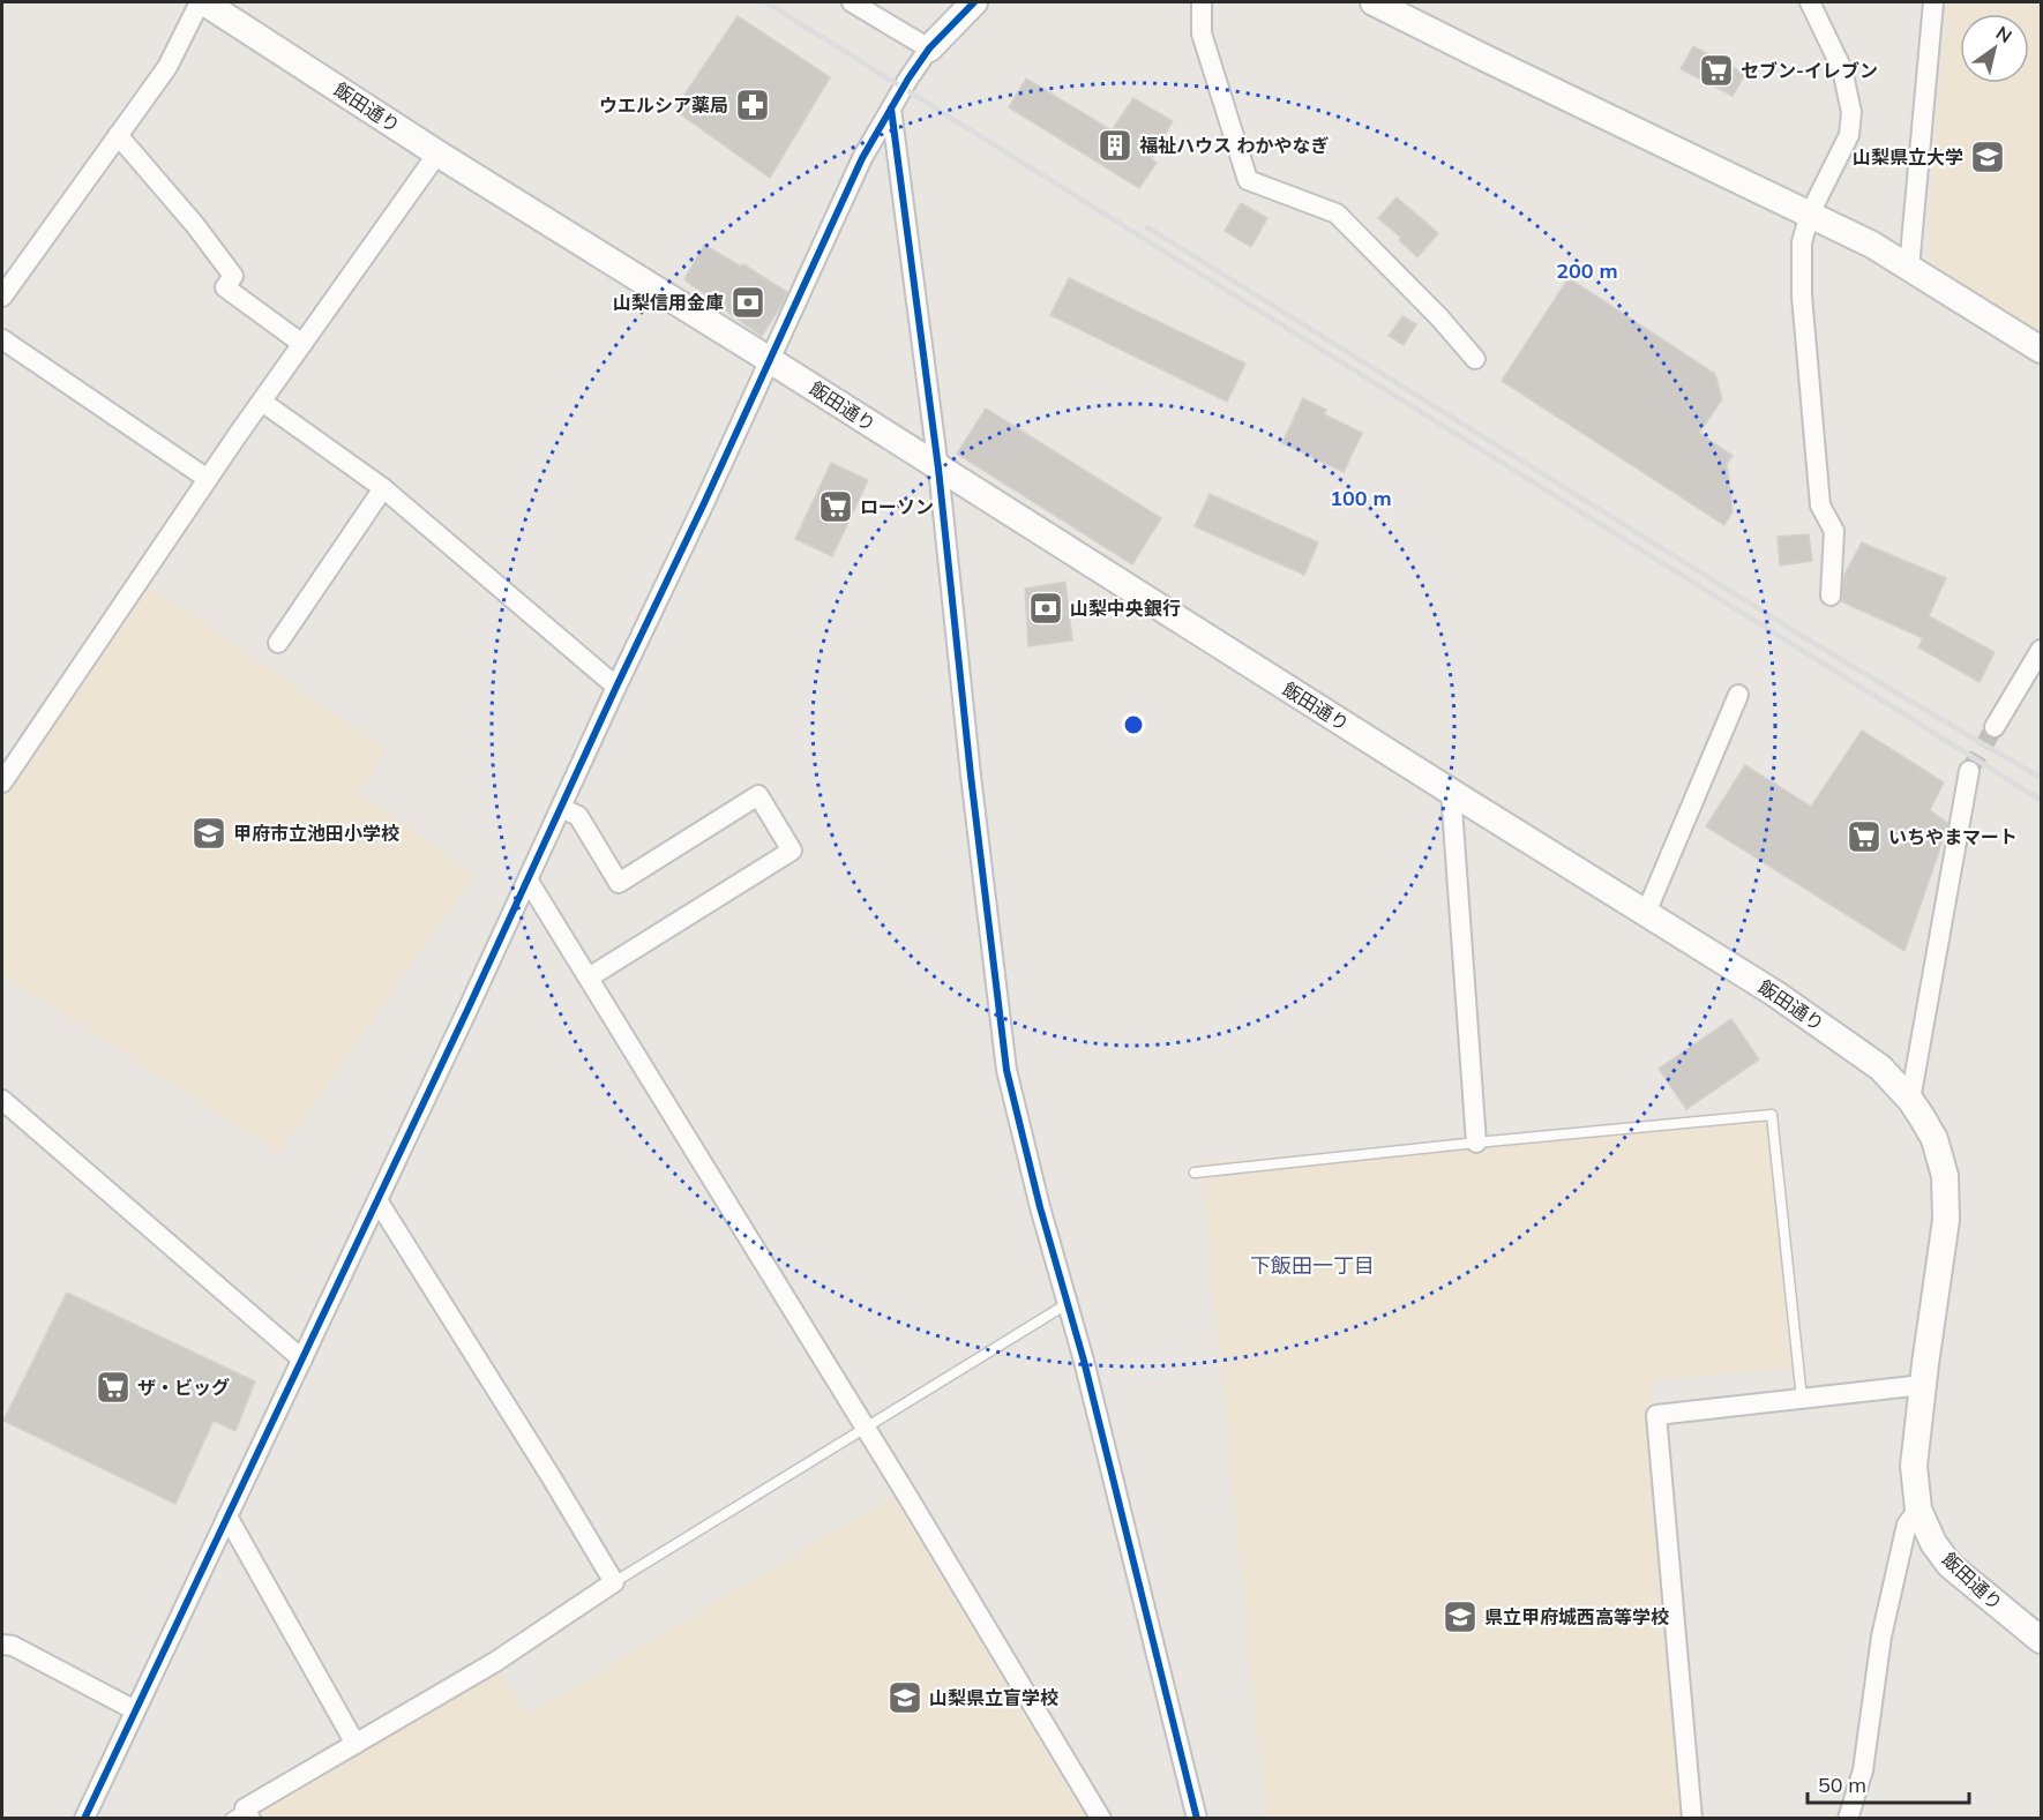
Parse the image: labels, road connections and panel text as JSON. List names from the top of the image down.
{
  "streets": {
    "main road": ["飯田通り"]
  },
  "districts": ["下飯田一丁目"],
  "places": {
    "supermarket": [
      "セブン-イレブン",
      "ローソン",
      "いちやまマート",
      "ザ・ビッグ"
    ],
    "pharmacy": ["ウエルシア薬局"],
    "building": ["福祉ハウス わかやなぎ"],
    "school or university": [
      "山梨県立大学",
      "甲府市立池田小学校",
      "県立甲府城西高等学校",
      "山梨県立盲学校"
    ],
    "bank": ["山梨信用金庫", "山梨中央銀行"]
  },
  "scale_bar": "50 m",
  "north": "top right",
  "rings": ["200 m", "100 m"]
}
